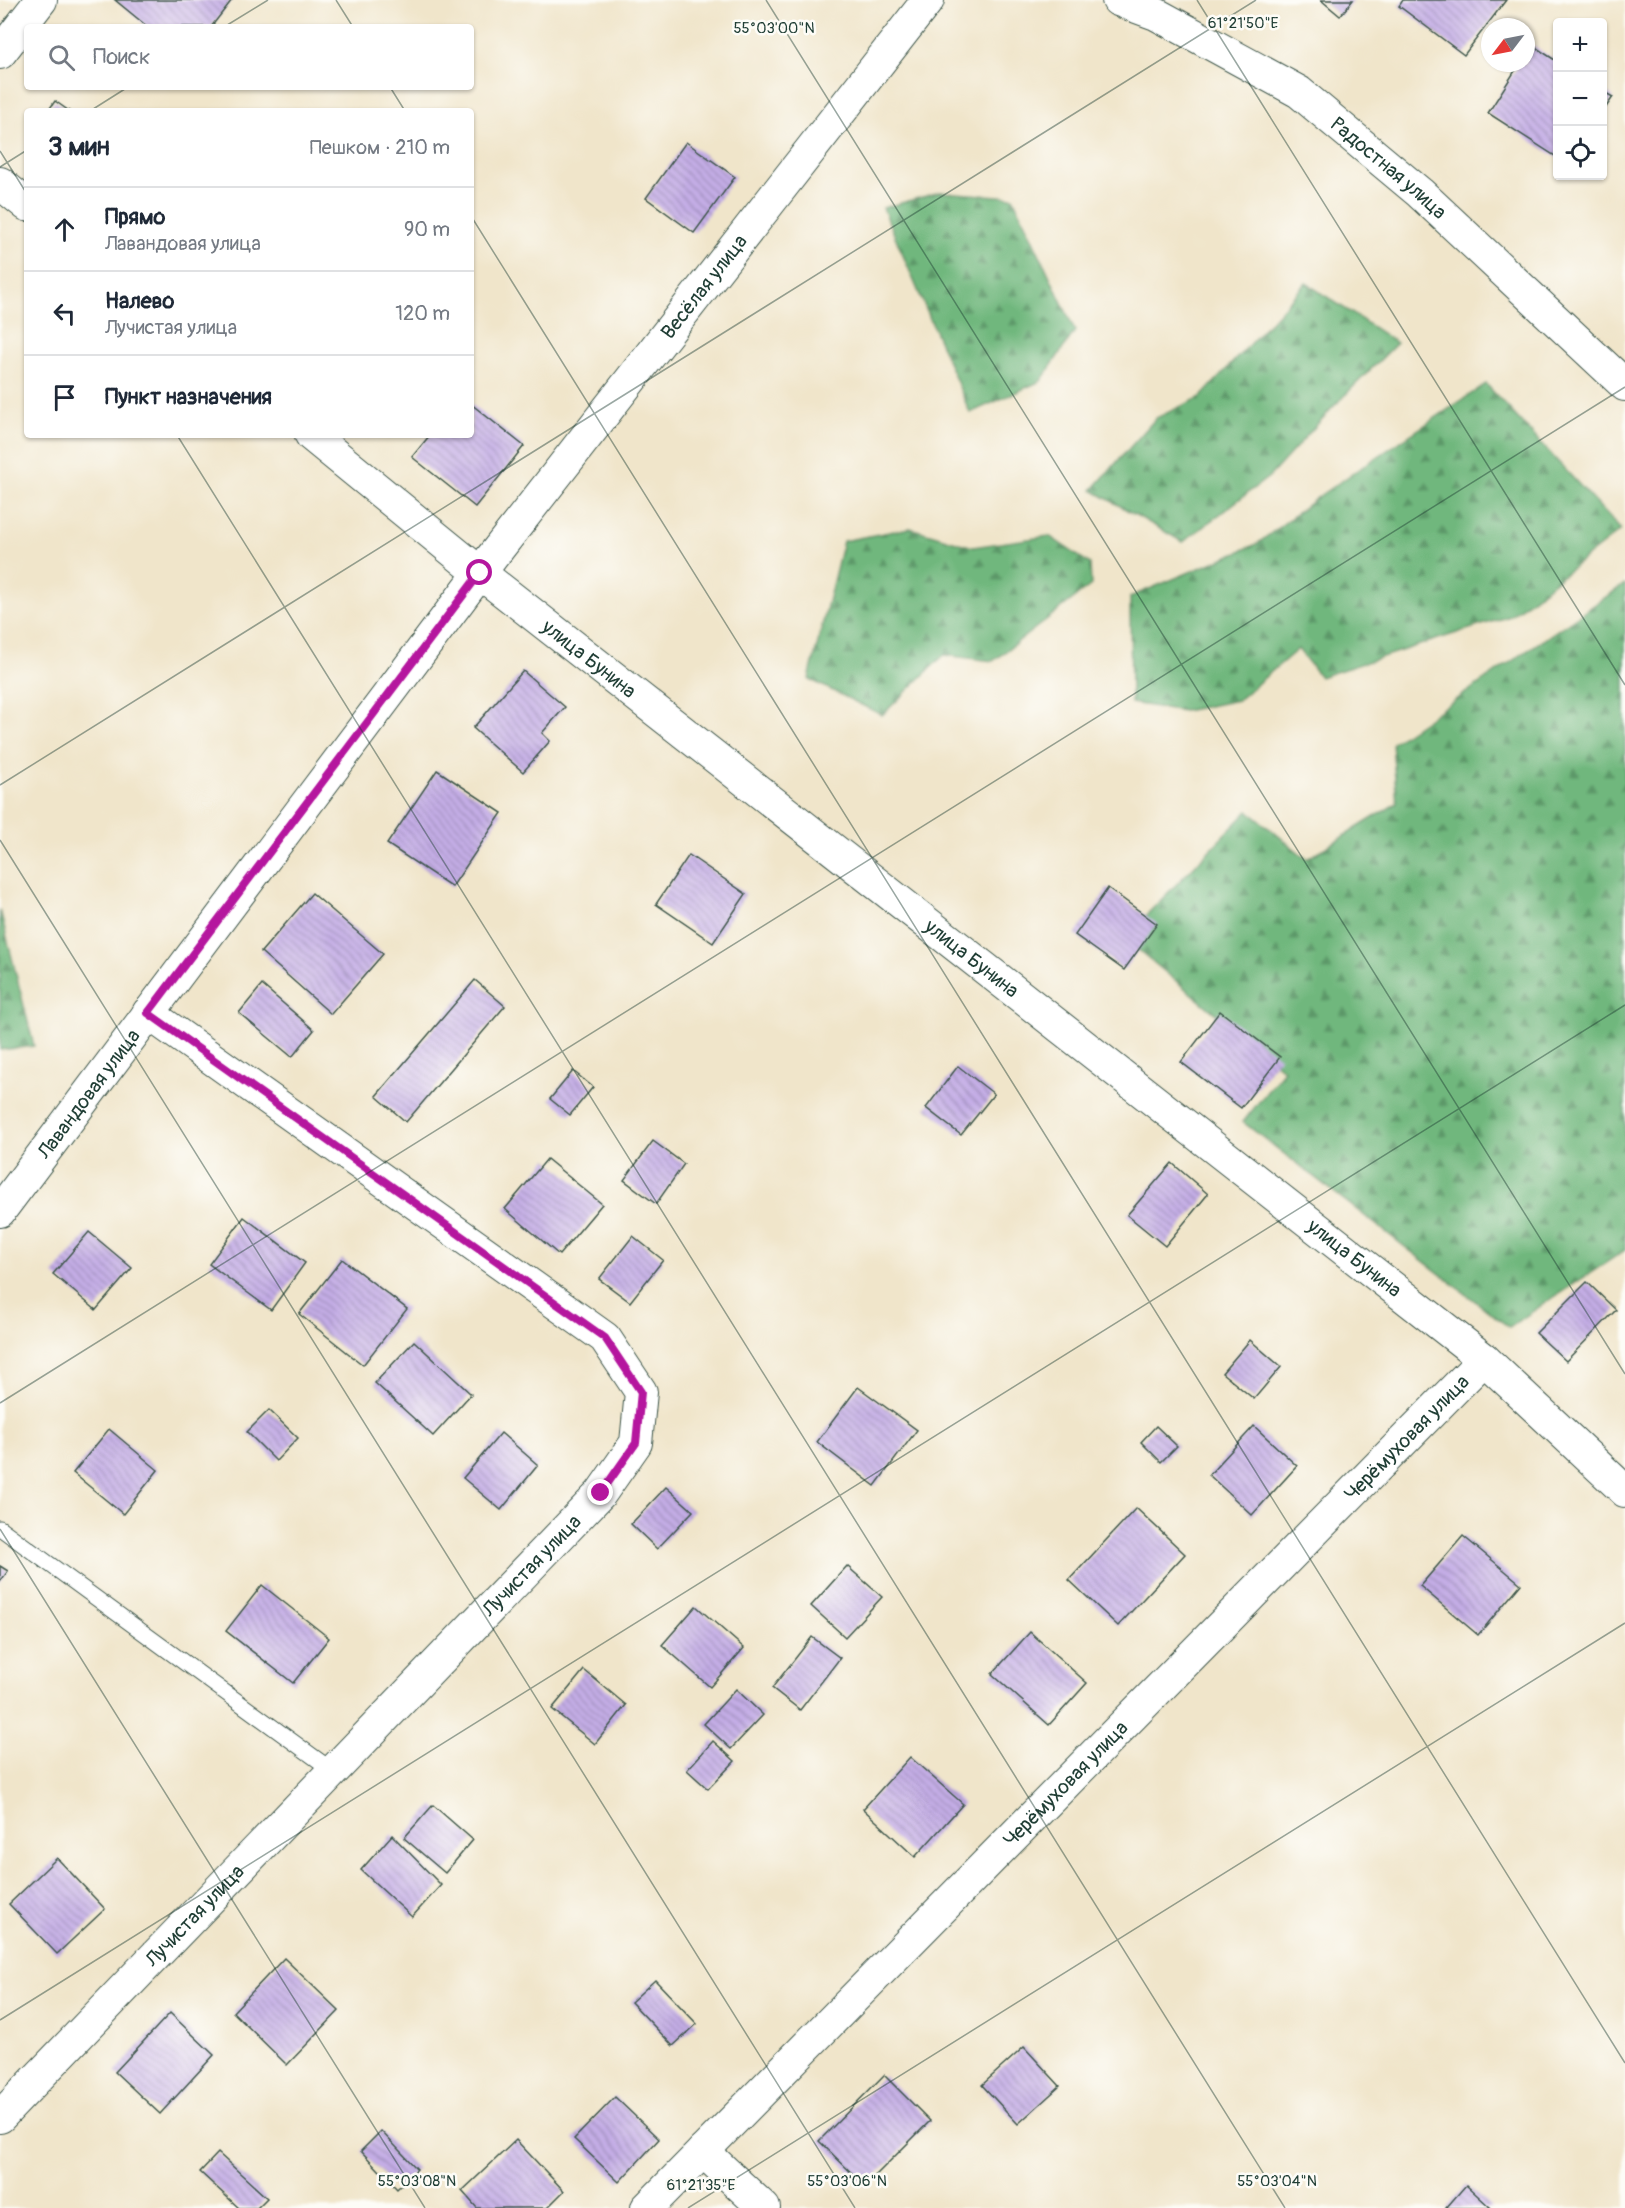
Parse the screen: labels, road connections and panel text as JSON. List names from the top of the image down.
{
  "streets": {
    "street": [
      "Радостная улица",
      "Весёлая улица",
      "улица Бунина",
      "Лавандовая улица",
      "Черёмуховая улица",
      "Лучистая улица"
    ]
  },
  "crossings": [
    ["Весёлая улица", "улица Бунина"],
    ["Весёлая улица", "Лавандовая улица"],
    ["улица Бунина", "Лавандовая улица"],
    ["улица Бунина", "Черёмуховая улица"],
    ["Лавандовая улица", "Лучистая улица"]
  ],
  "north": "bottom left",
  "page": {
    "map_buttons": ["+", "−"],
    "search": "Поиск",
    "heading": ["3 мин", "Пешком · 210 m"],
    "list": [
      ["Прямо", "Лавандовая улица", "90 m"],
      ["Налево", "Лучистая улица", "120 m"],
      "Пункт назначения"
    ]
  },
  "coordinates": [
    "61°21'50\"E",
    "55°03'00\"N",
    "55°03'08\"N",
    "55°03'06\"N",
    "55°03'04\"N",
    "61°21'35\"E"
  ]
}
